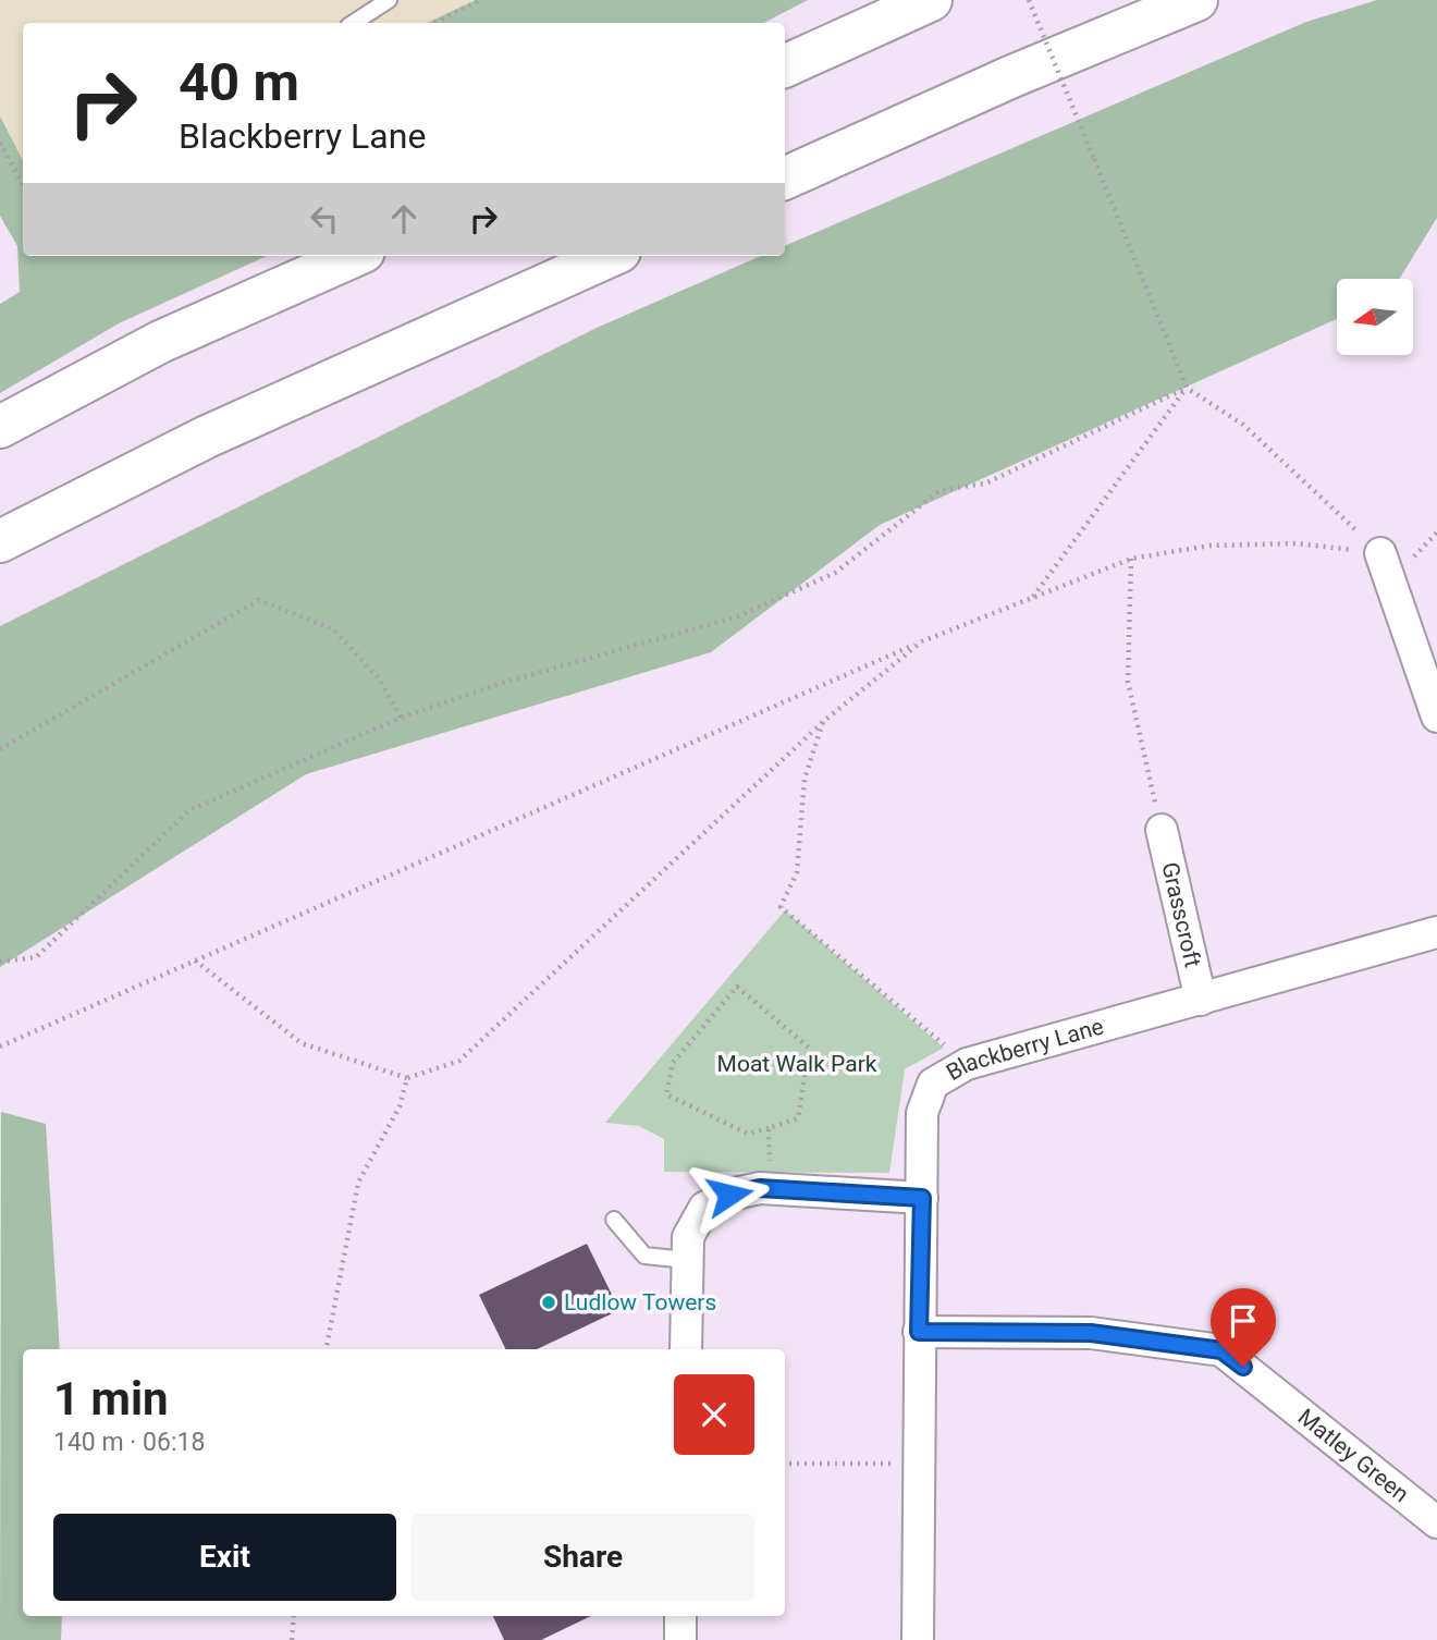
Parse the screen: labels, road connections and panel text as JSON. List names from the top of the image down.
{
  "streets": {
    "street": ["Grasscroft", "Blackberry Lane", "Matley Green"]
  },
  "crossings": [
    ["Grasscroft", "Blackberry Lane"],
    ["Blackberry Lane", "Matley Green"]
  ],
  "parks": ["Moat Walk Park"],
  "places": ["Ludlow Towers"],
  "north": "left",
  "page": {
    "turn": ["40 m", "Blackberry Lane"],
    "heading": ["1 min", "140 m · 06:18"],
    "buttons": ["Exit", "Share"]
  }
}
